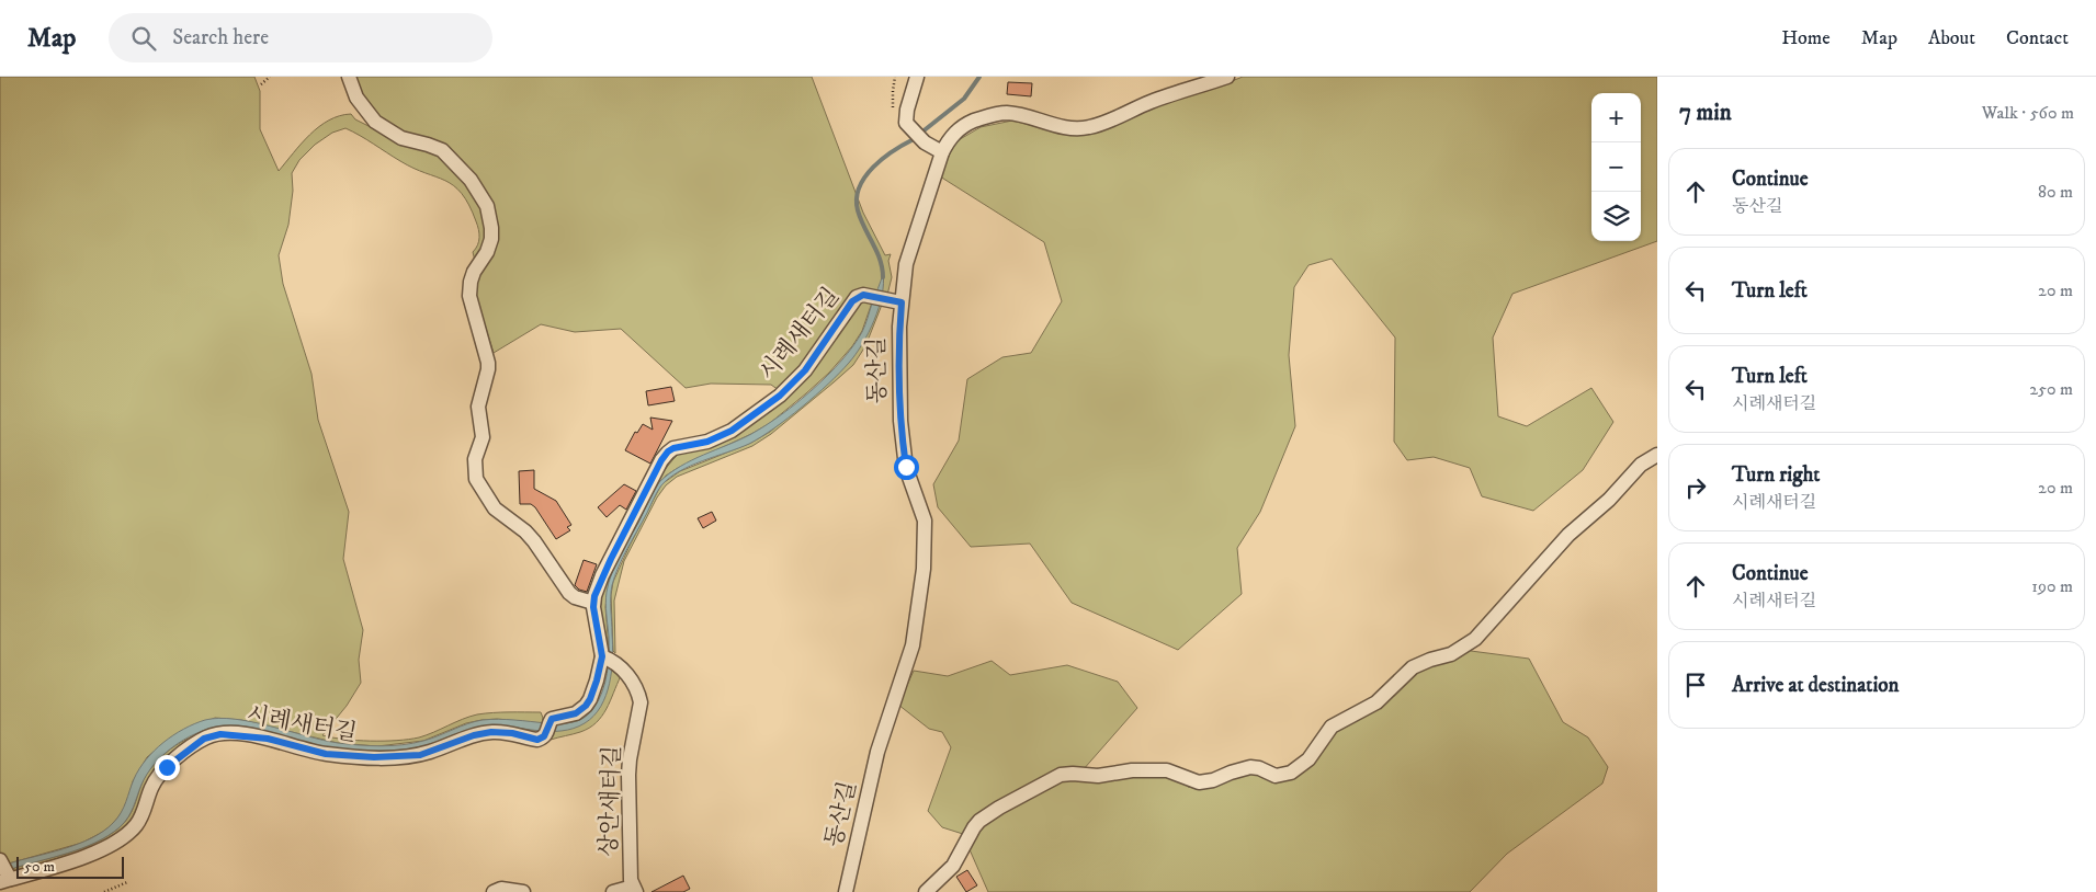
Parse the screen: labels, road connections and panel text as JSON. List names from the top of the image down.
{
  "streets": {
    "street": ["시례새터길", "동산길", "상안새터길"]
  },
  "crossings": [
    ["시례새터길", "동산길"],
    ["시례새터길", "상안새터길"]
  ],
  "scale_bar": "50 m",
  "page": {
    "header": "Map",
    "search": "Search here",
    "nav": [
      "Home",
      "Map",
      "About",
      "Contact"
    ],
    "heading": ["7 min", "Walk · 560 m"],
    "map_buttons": ["+", "−"],
    "list": [
      ["Continue", "동산길", "80 m"],
      ["Turn left", "20 m"],
      ["Turn left", "시례새터길", "250 m"],
      ["Turn right", "시례새터길", "20 m"],
      ["Continue", "시례새터길", "190 m"],
      "Arrive at destination"
    ],
    "scale": "50 m"
  }
}
